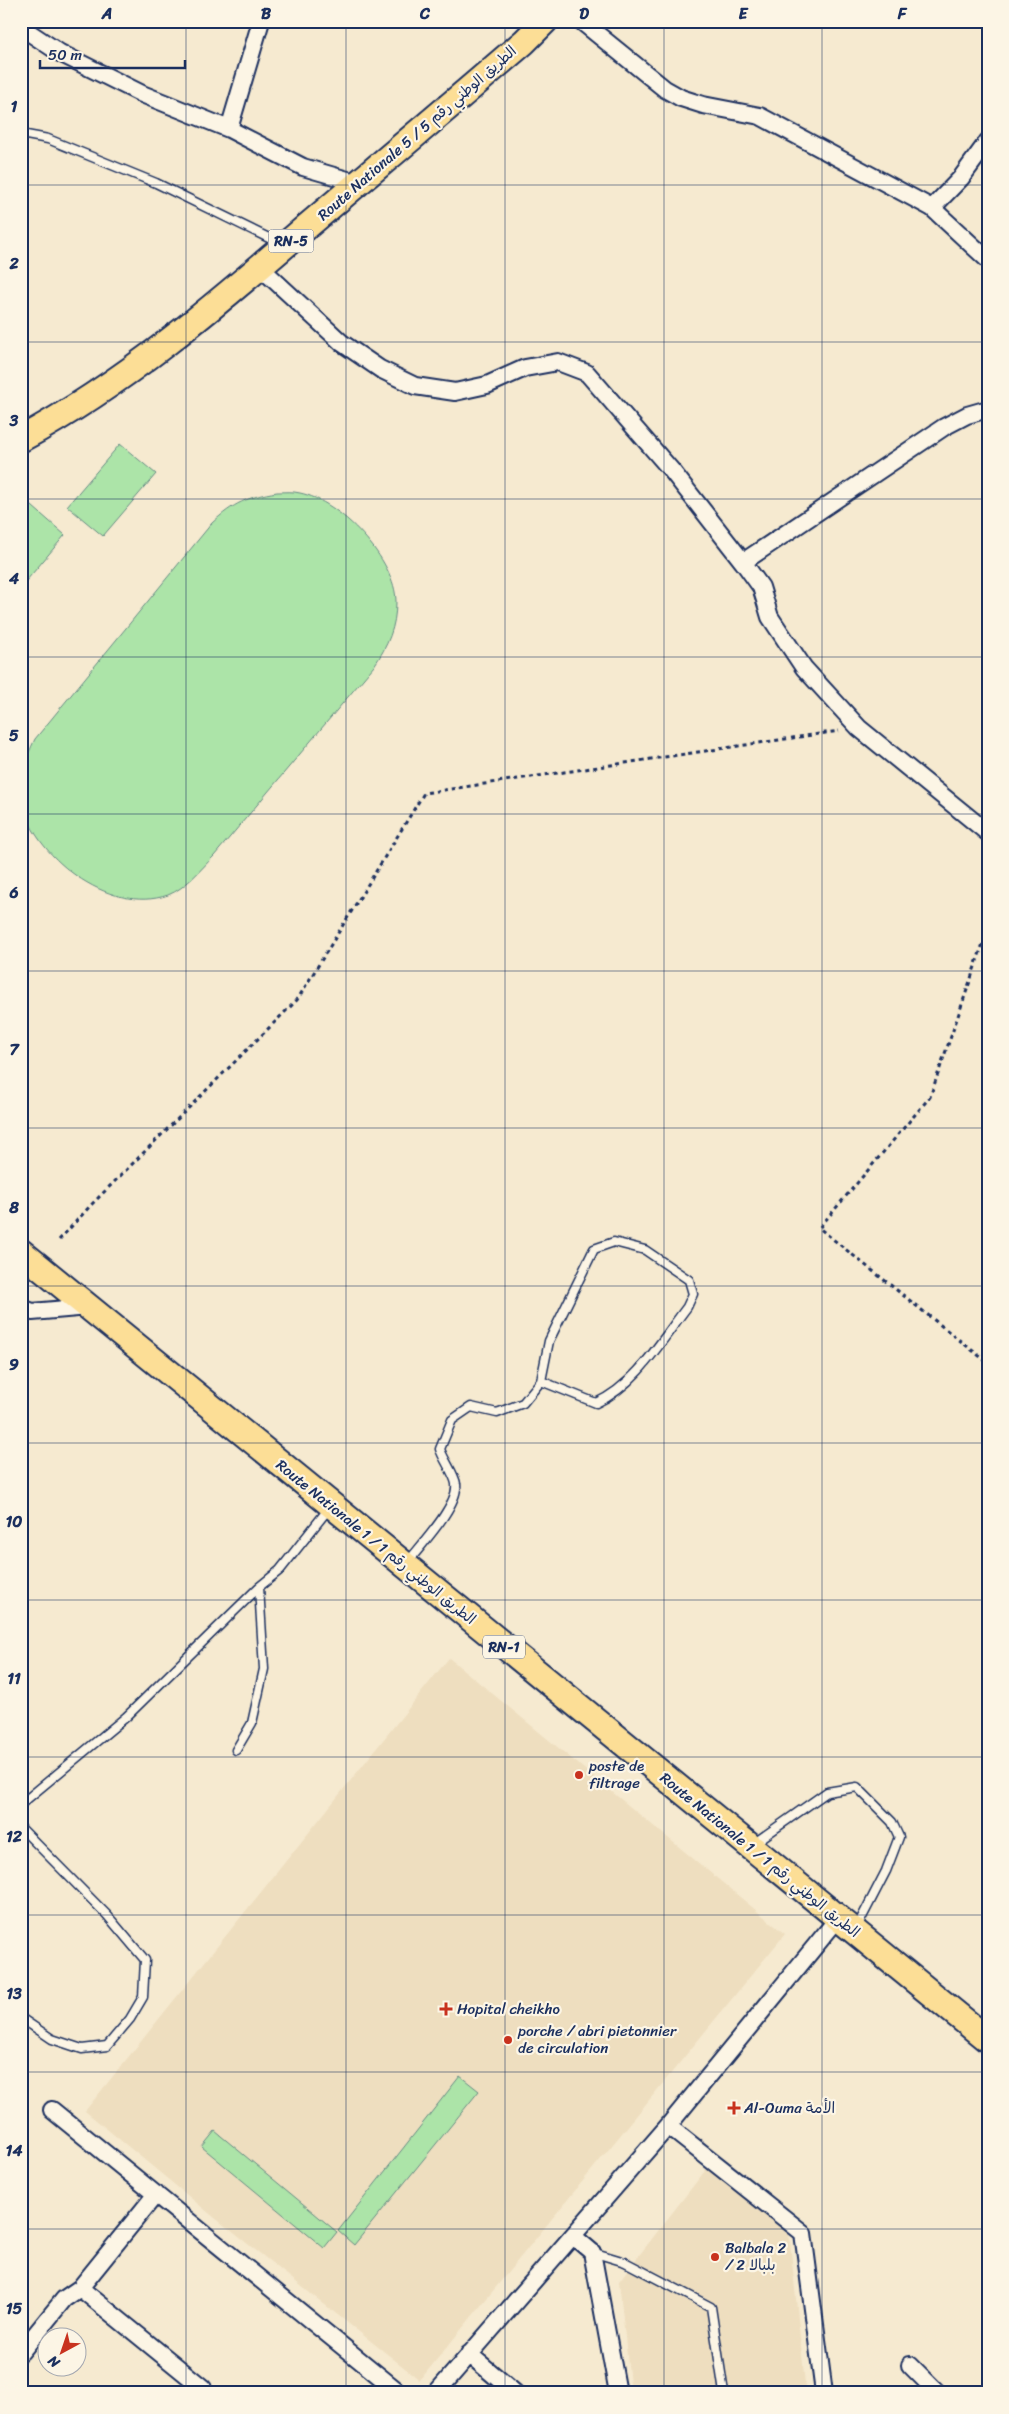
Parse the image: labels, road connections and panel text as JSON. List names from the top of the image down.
{
  "streets": {
    "main road": [
      "Route Nationale 5 / الطريق الوطني رقم 5",
      "RN-5",
      "Route Nationale 1 / الطريق الوطني رقم 1",
      "RN-1"
    ]
  },
  "places": {
    "other": ["poste de filtrage", "porche / abri pietonnier de circulation", "Balbala 2 / بلبالا 2"],
    "health": ["Hopital cheikho", "Al-Ouma الأمة"]
  },
  "scale_bar": "50 m",
  "north": "bottom left",
  "grid": {
    "columns": [
      "A",
      "B",
      "C",
      "D",
      "E",
      "F"
    ],
    "rows": [
      "1",
      "2",
      "3",
      "4",
      "5",
      "6",
      "7",
      "8",
      "9",
      "10",
      "11",
      "12",
      "13",
      "14",
      "15"
    ]
  }
}
